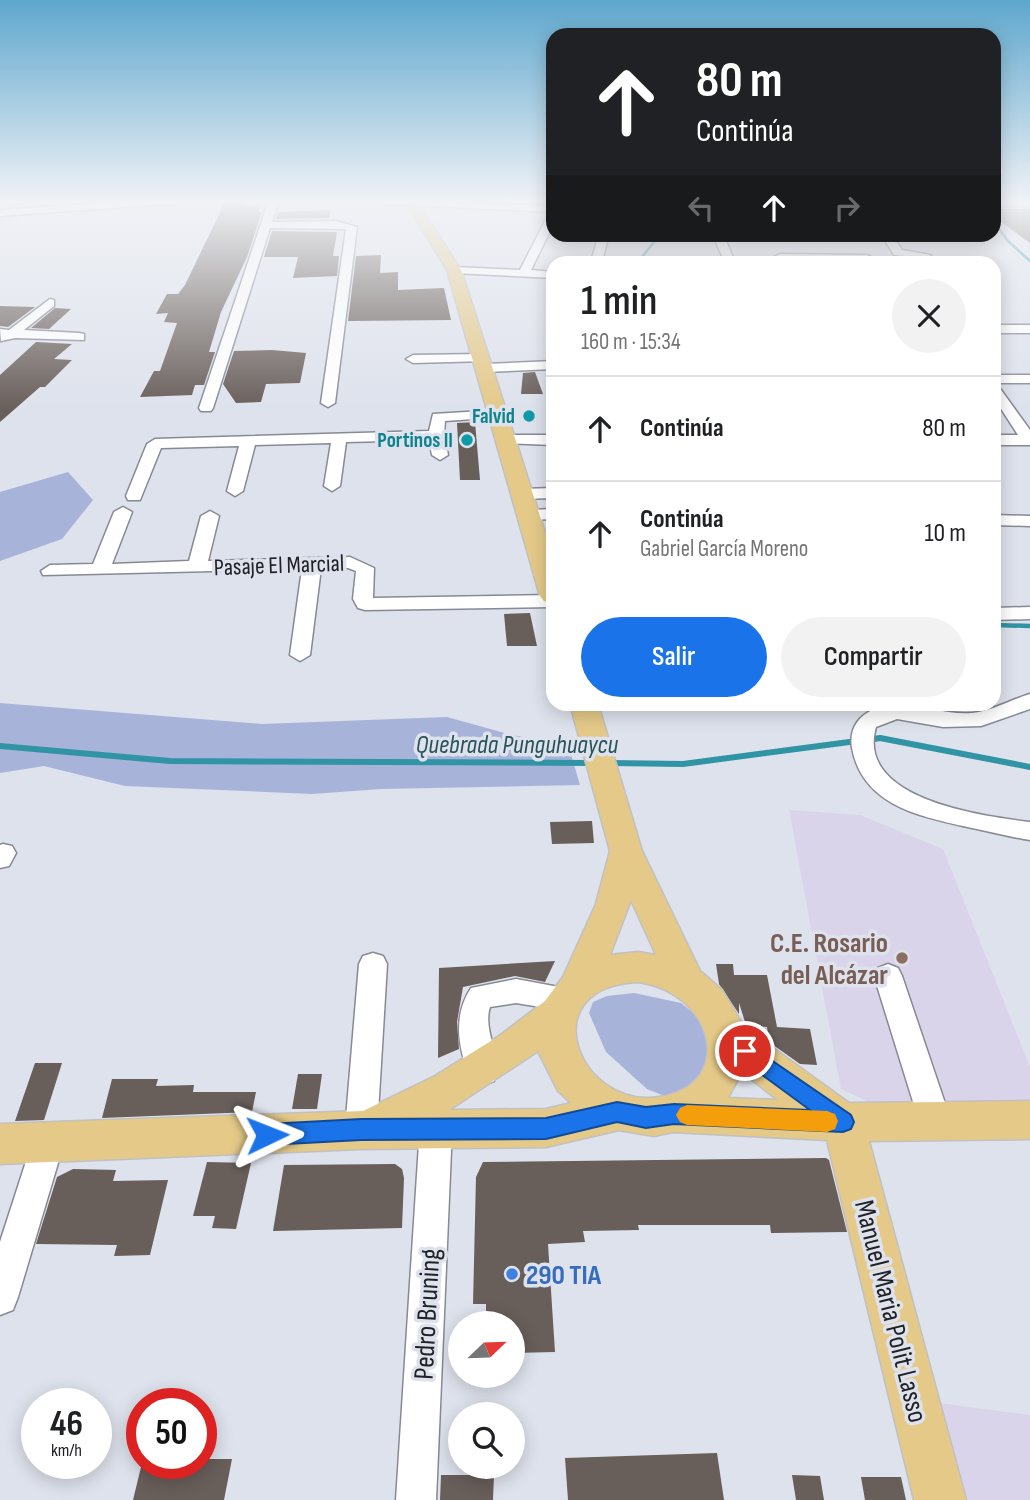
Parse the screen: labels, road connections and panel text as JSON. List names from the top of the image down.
{
  "streets": {
    "main road": ["Manuel Maria Polit Lasso"],
    "street": ["Pasaje El Marcial", "Pedro Bruning"]
  },
  "water": ["Quebrada Punguhuaycu"],
  "places": [
    "Falvid",
    "Portinos II",
    "C.E. Rosario del Alcázar",
    "290 TIA"
  ],
  "north": "top right",
  "page": {
    "turn": ["80 m", "Continúa"],
    "heading": ["1 min", "160 m · 15:34"],
    "list": [
      {
        "name": "Continúa",
        "value": "80 m"
      },
      {
        "name": "Continúa",
        "note": "Gabriel García Moreno",
        "value": "10 m"
      }
    ],
    "buttons": ["Salir", "Compartir"],
    "speed": "46 km/h",
    "limit": "50"
  }
}
